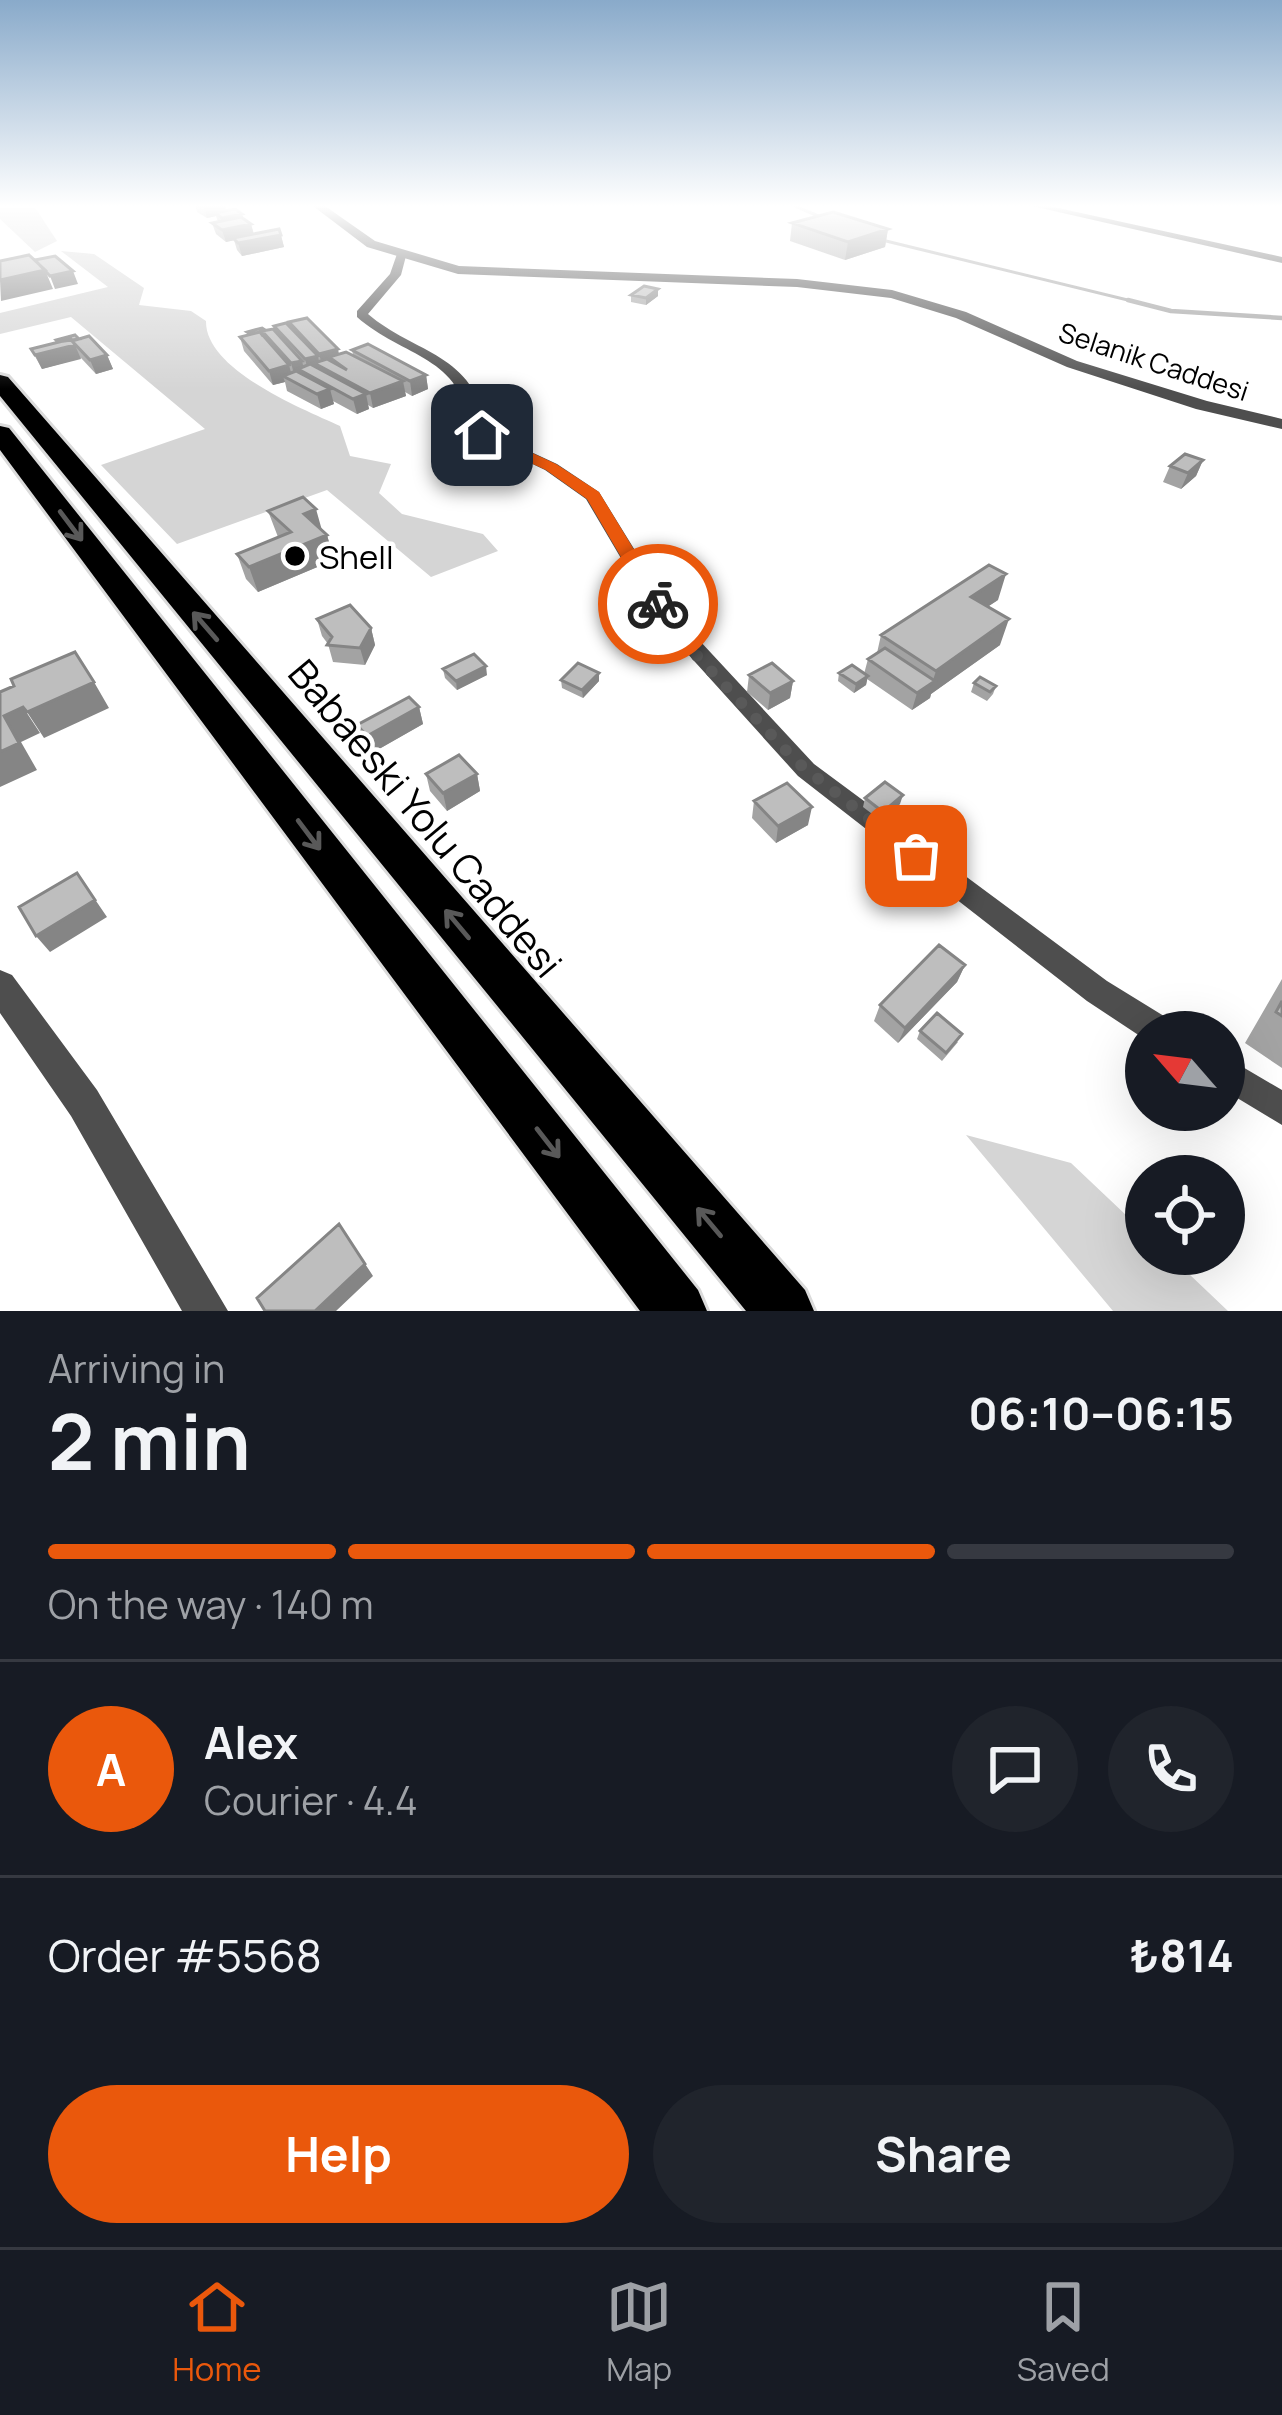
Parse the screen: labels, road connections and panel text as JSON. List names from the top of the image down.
{
  "streets": {
    "highway": ["Babaeski Yolu Caddesi"],
    "street": ["Selanik Caddesi"]
  },
  "places": ["Shell"],
  "north": "top left",
  "page": {
    "heading": ["2 min", "Arriving in", "06:10–06:15"],
    "panel": [
      "Alex",
      "Courier · 4.4",
      "Order #5568",
      "₺814"
    ],
    "bar": "On the way · 140 m",
    "round": "A",
    "buttons": ["Help", "Share"],
    "tabs": ["Home", "Map", "Saved"]
  }
}
